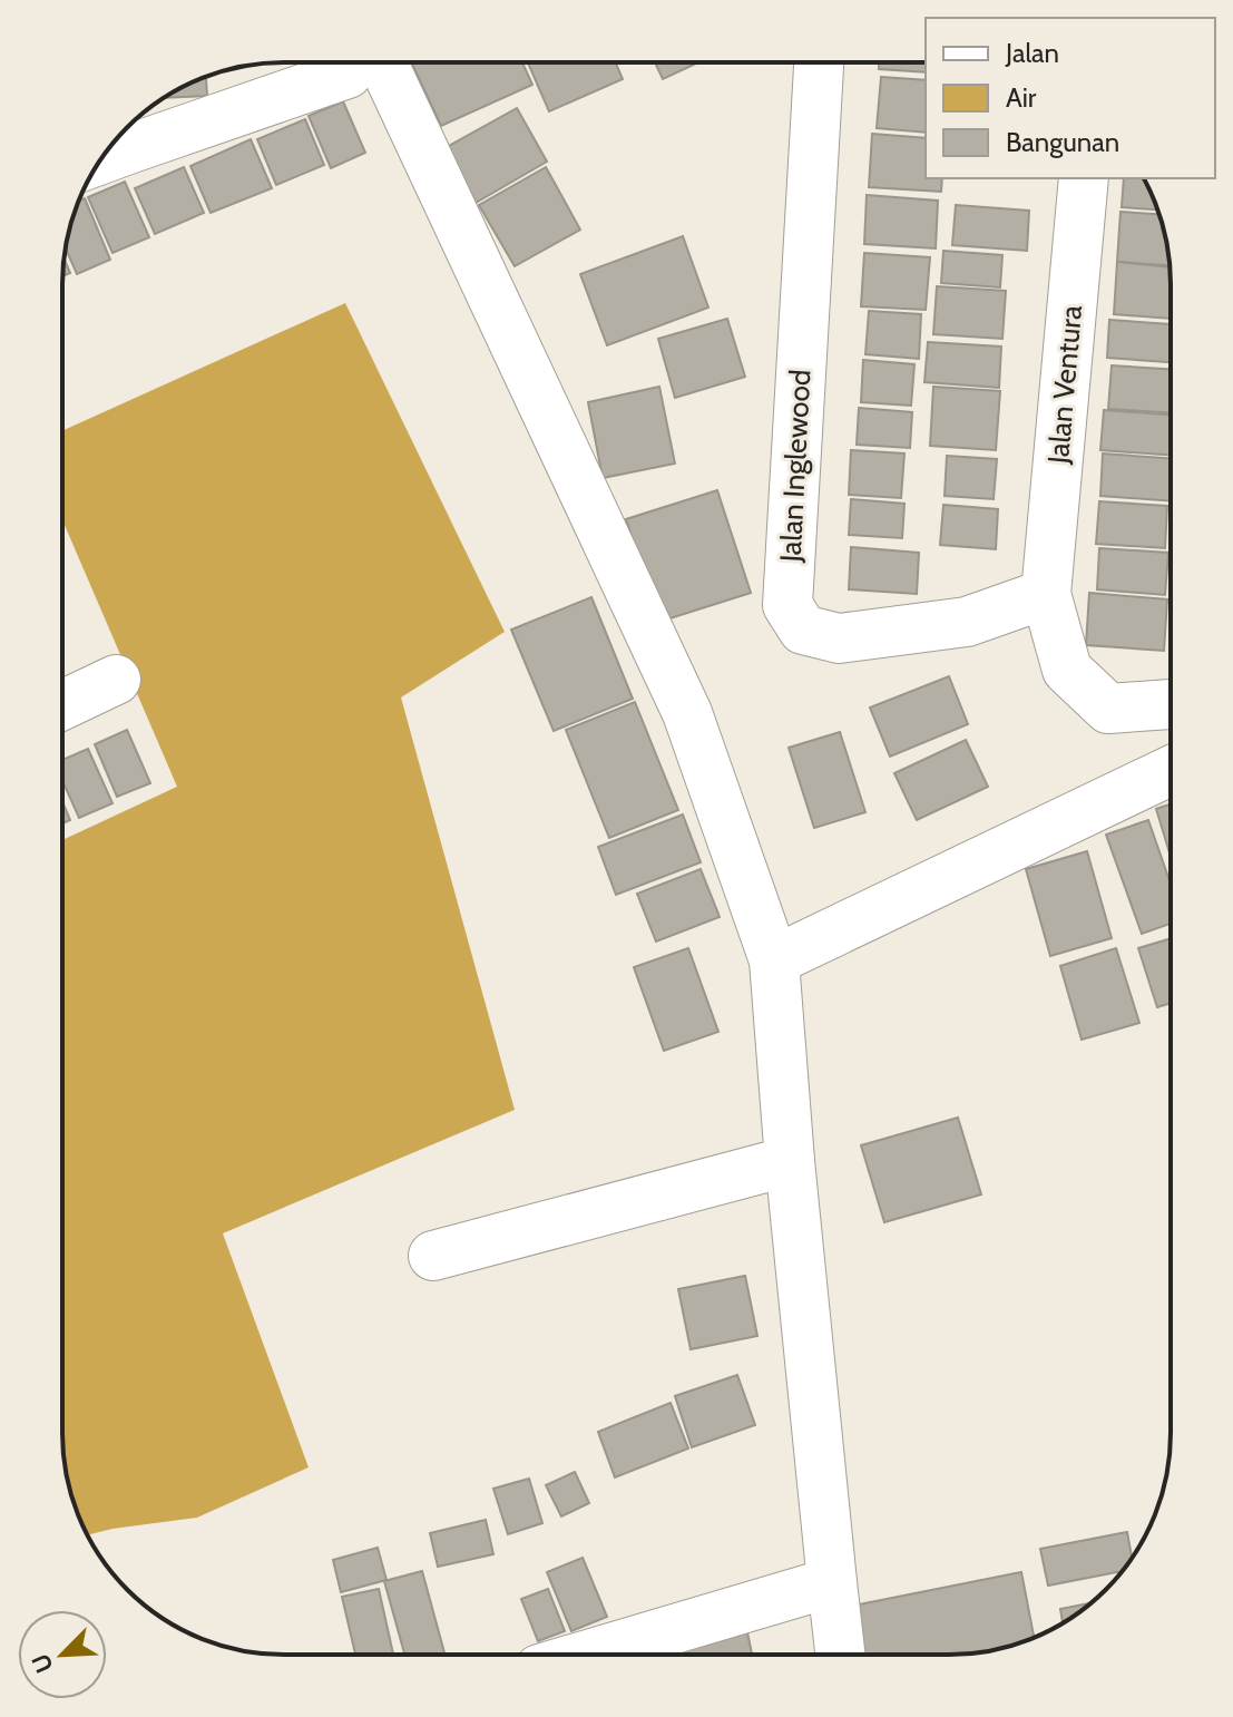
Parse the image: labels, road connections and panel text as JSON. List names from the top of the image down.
{
  "streets": {
    "street": ["Jalan Ventura", "Jalan Inglewood"]
  },
  "crossings": [
    ["Jalan Ventura", "Jalan Inglewood"]
  ],
  "legend": ["Jalan", "Air", "Bangunan"],
  "north": "bottom left"
}
